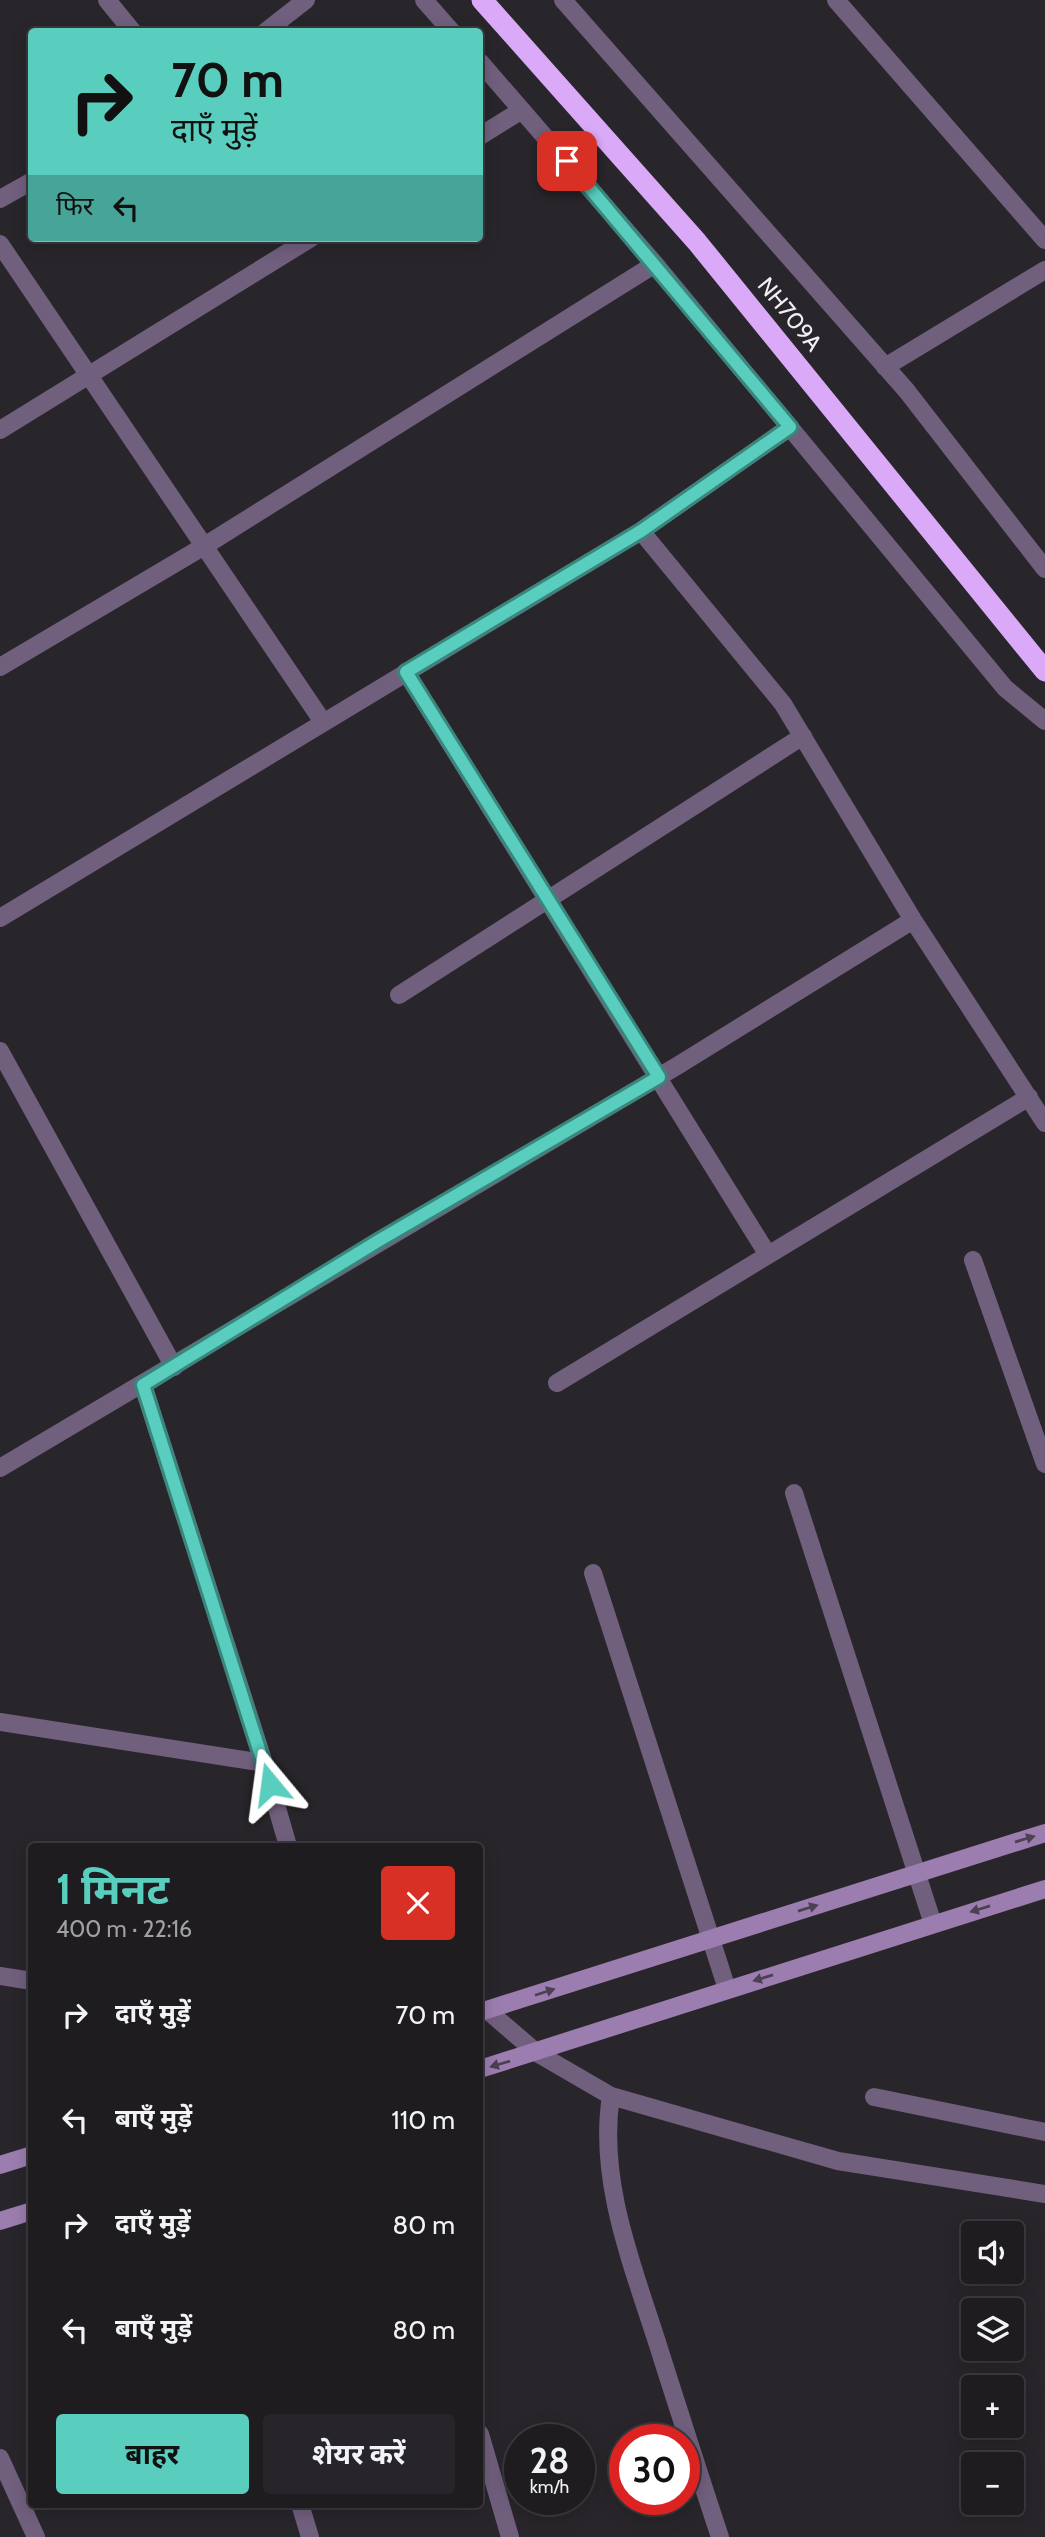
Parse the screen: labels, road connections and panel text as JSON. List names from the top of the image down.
{
  "streets": {
    "highway": ["NH709A"]
  },
  "page": {
    "turn": ["70 m", "दाएँ मुड़ें"],
    "then": "फिर",
    "heading": ["1 मिनट", "400 m · 22:16"],
    "list": [
      {
        "name": "दाएँ मुड़ें",
        "value": "70 m"
      },
      {
        "name": "बाएँ मुड़ें",
        "value": "110 m"
      },
      {
        "name": "दाएँ मुड़ें",
        "value": "80 m"
      },
      {
        "name": "बाएँ मुड़ें",
        "value": "80 m"
      }
    ],
    "map_buttons": ["+", "−"],
    "buttons": ["बाहर", "शेयर करें"],
    "speed": "28 km/h",
    "limit": "30"
  }
}
